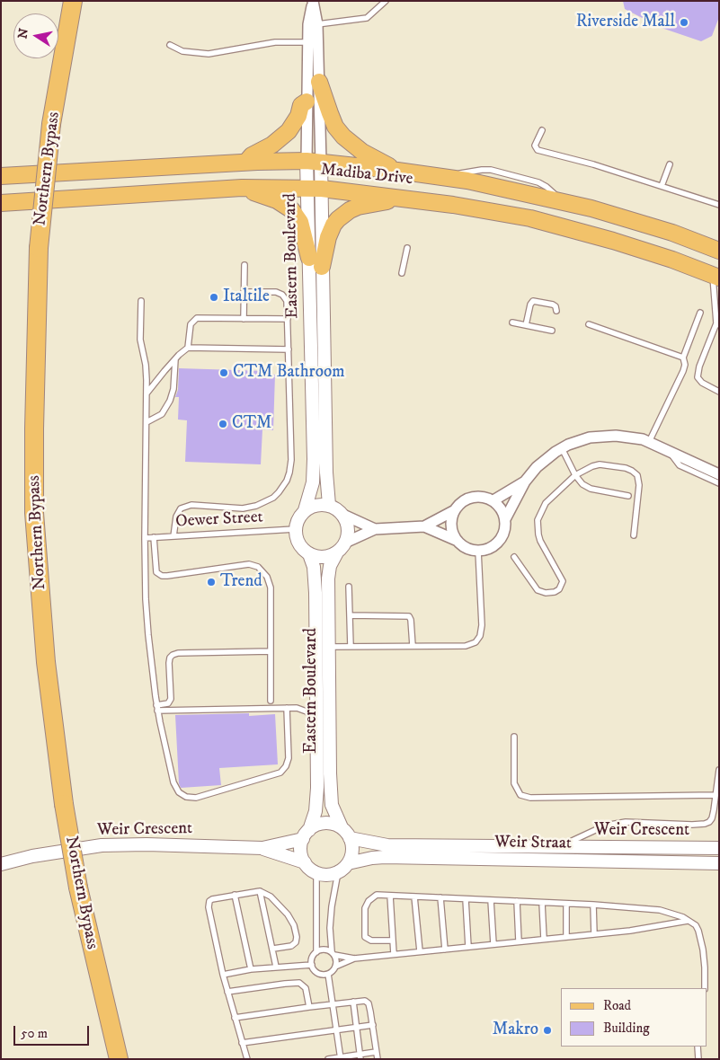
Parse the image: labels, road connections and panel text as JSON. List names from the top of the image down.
{
  "streets": {
    "highway": ["Northern Bypass"],
    "main road": ["Madiba Drive"],
    "street": ["Eastern Boulevard", "Weir Crescent", "Weir Straat"],
    "lane": ["Oewer Street"]
  },
  "crossings": [
    ["Madiba Drive", "Eastern Boulevard"],
    ["Eastern Boulevard", "Oewer Street"],
    ["Eastern Boulevard", "Weir Crescent"],
    ["Eastern Boulevard", "Weir Straat"],
    ["Weir Crescent", "Weir Straat"]
  ],
  "places": [
    "Riverside Mall",
    "Italtile",
    "CTM Bathroom",
    "CTM",
    "Trend",
    "Makro"
  ],
  "legend": ["Road", "Building"],
  "scale_bar": "50 m",
  "north": "left"
}
